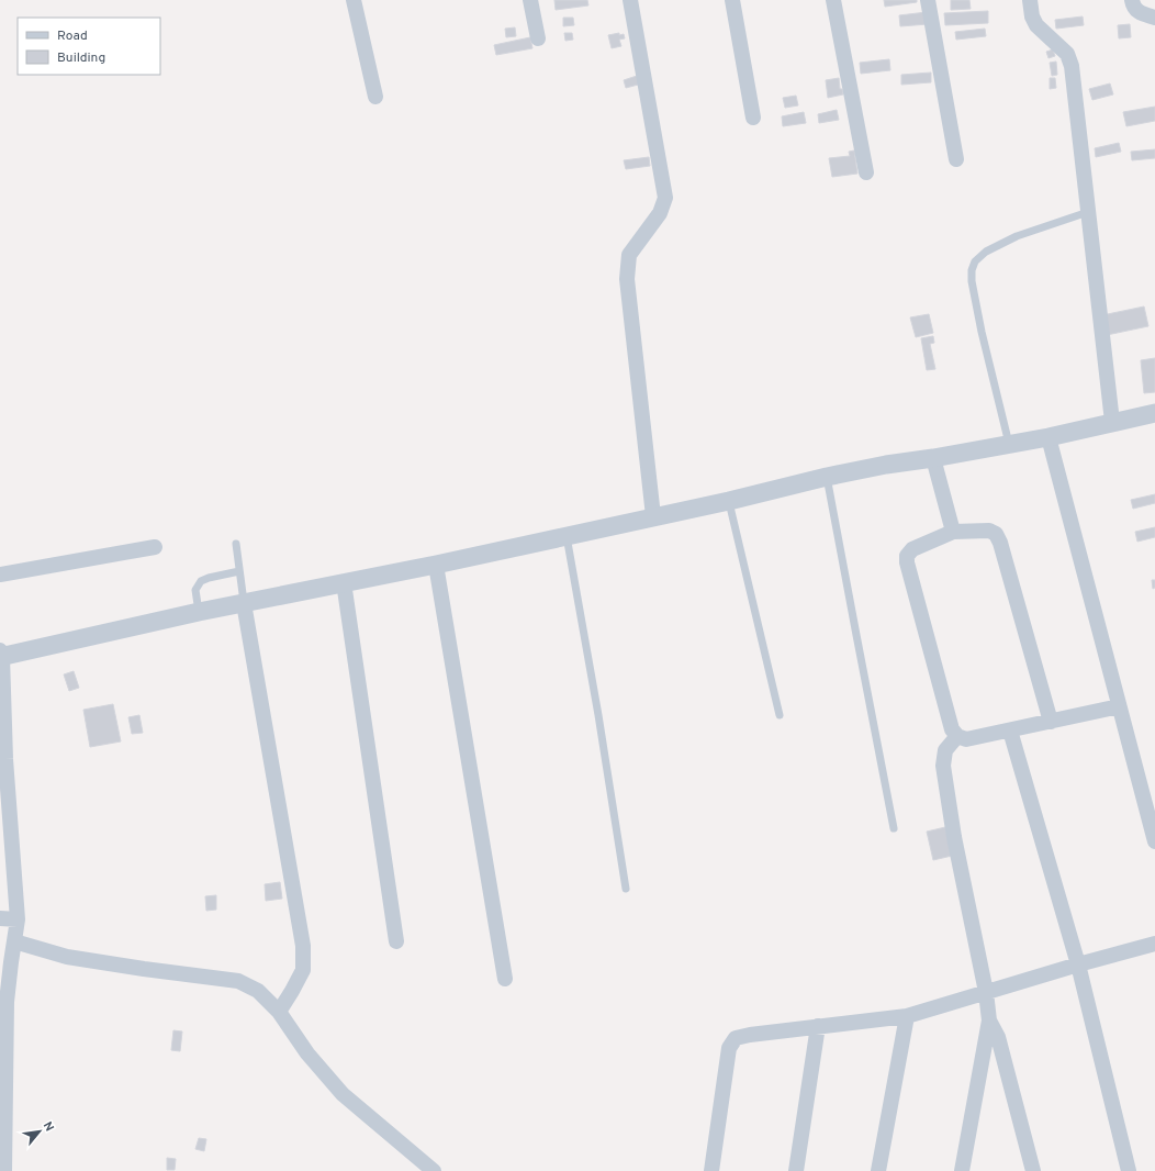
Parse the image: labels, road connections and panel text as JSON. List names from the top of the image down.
{
  "legend": ["Road", "Building"],
  "north": "top right"
}
